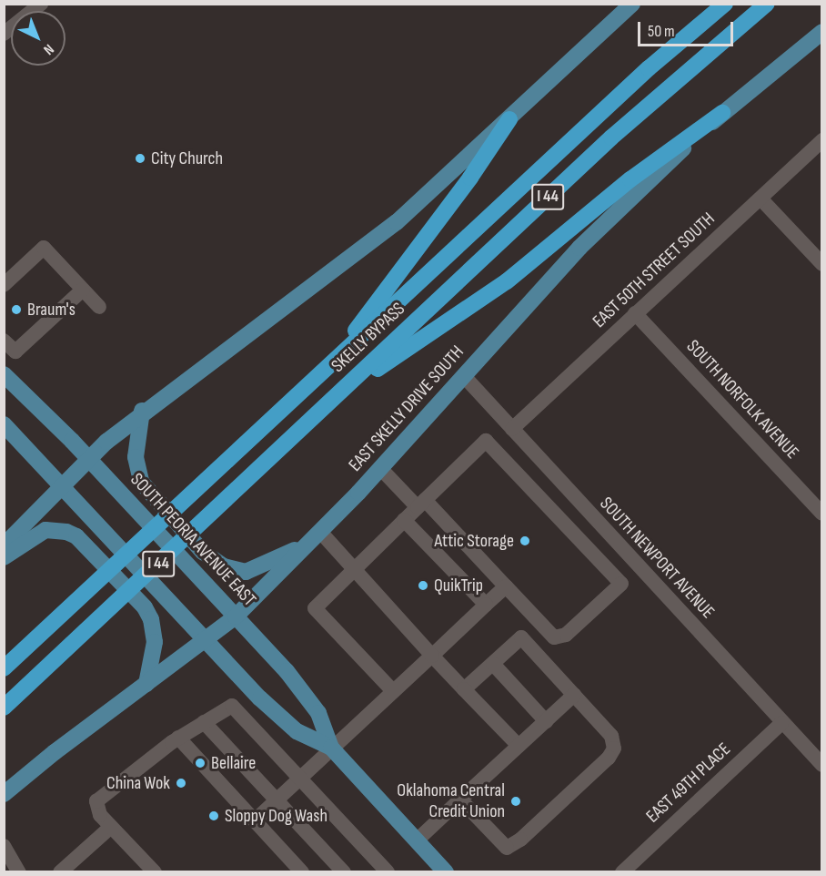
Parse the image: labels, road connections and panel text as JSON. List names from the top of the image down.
{
  "streets": {
    "highway": ["I 44", "SKELLY BYPASS"],
    "main road": ["EAST SKELLY DRIVE SOUTH", "SOUTH PEORIA AVENUE EAST"],
    "street": [
      "EAST 50TH STREET SOUTH",
      "SOUTH NORFOLK AVENUE",
      "SOUTH NEWPORT AVENUE",
      "EAST 49TH PLACE"
    ]
  },
  "crossings": [
    ["EAST 50TH STREET SOUTH", "SOUTH NORFOLK AVENUE"],
    ["EAST 50TH STREET SOUTH", "SOUTH NEWPORT AVENUE"],
    ["EAST SKELLY DRIVE SOUTH", "SOUTH PEORIA AVENUE EAST"],
    ["EAST SKELLY DRIVE SOUTH", "SOUTH NEWPORT AVENUE"],
    ["SOUTH NEWPORT AVENUE", "EAST 49TH PLACE"]
  ],
  "places": [
    "City Church",
    "Braum's",
    "Attic Storage",
    "QuikTrip",
    "Bellaire",
    "China Wok",
    "Oklahoma Central Credit Union",
    "Sloppy Dog Wash"
  ],
  "scale_bar": "50 m",
  "north": "bottom right"
}
